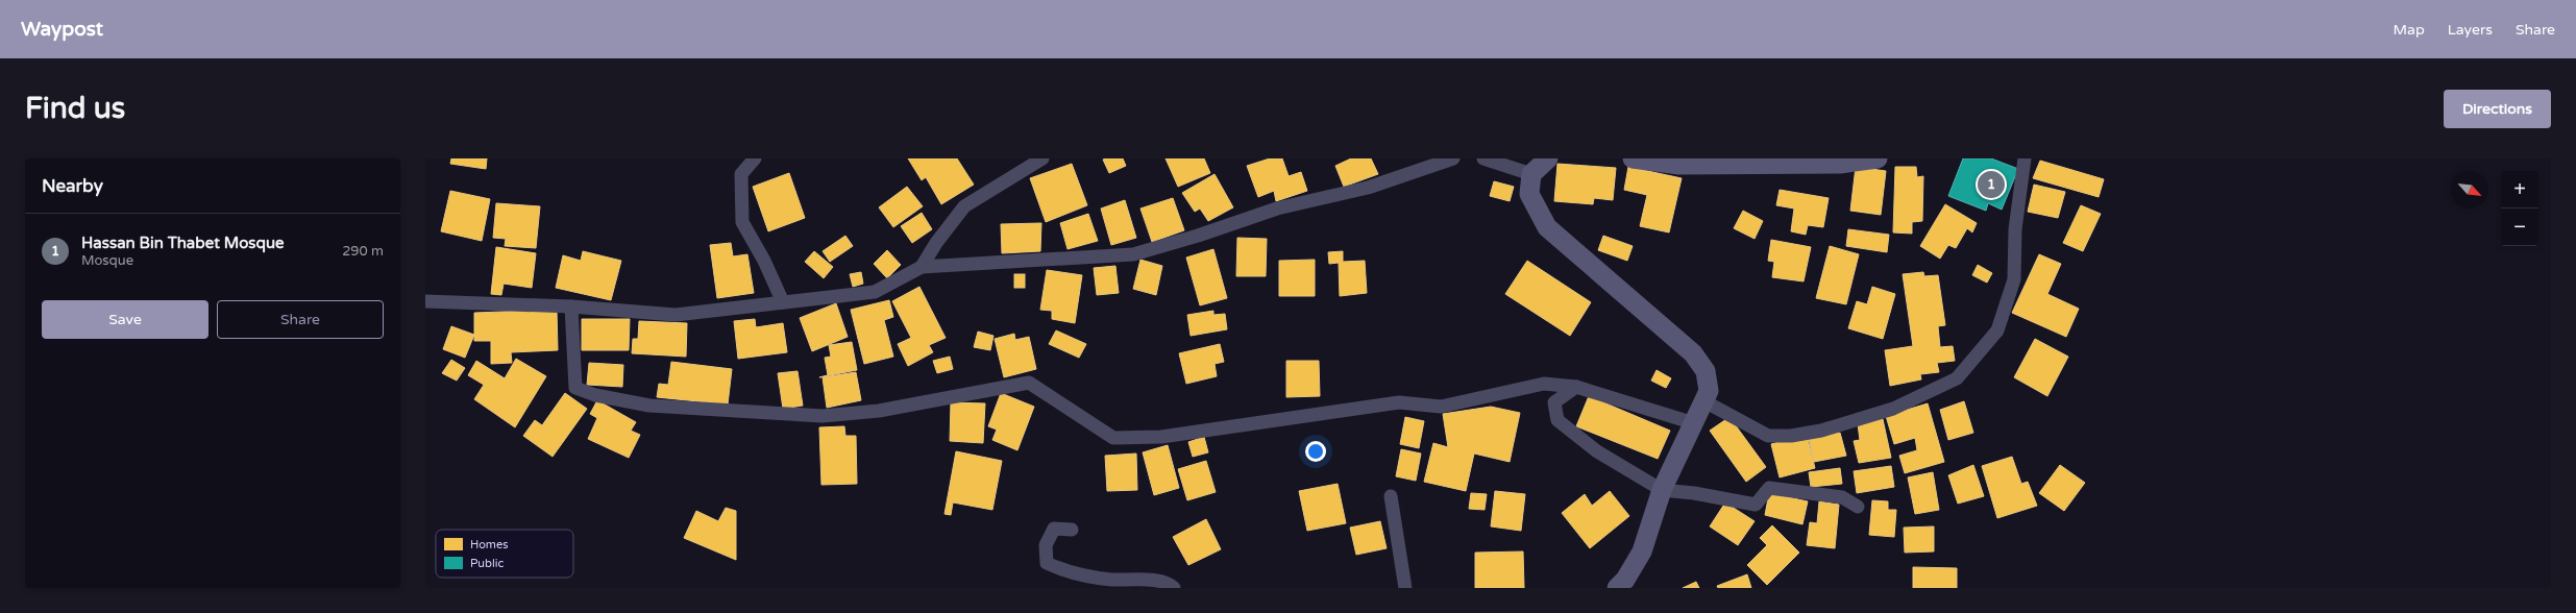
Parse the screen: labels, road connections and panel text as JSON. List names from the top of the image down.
{
  "legend": ["Homes", "Public"],
  "north": "bottom right",
  "page": {
    "header": "Waypost",
    "nav": ["Map", "Layers", "Share"],
    "buttons": [
      "Directions",
      ["Save", "Share"]
    ],
    "title": "Find us",
    "heading": "Nearby",
    "pins": "1",
    "map_buttons": ["+", "−"],
    "list": [
      {
        "mark": "1",
        "name": "Hassan Bin Thabet Mosque",
        "note": "Mosque",
        "value": "290 m"
      }
    ]
  }
}
